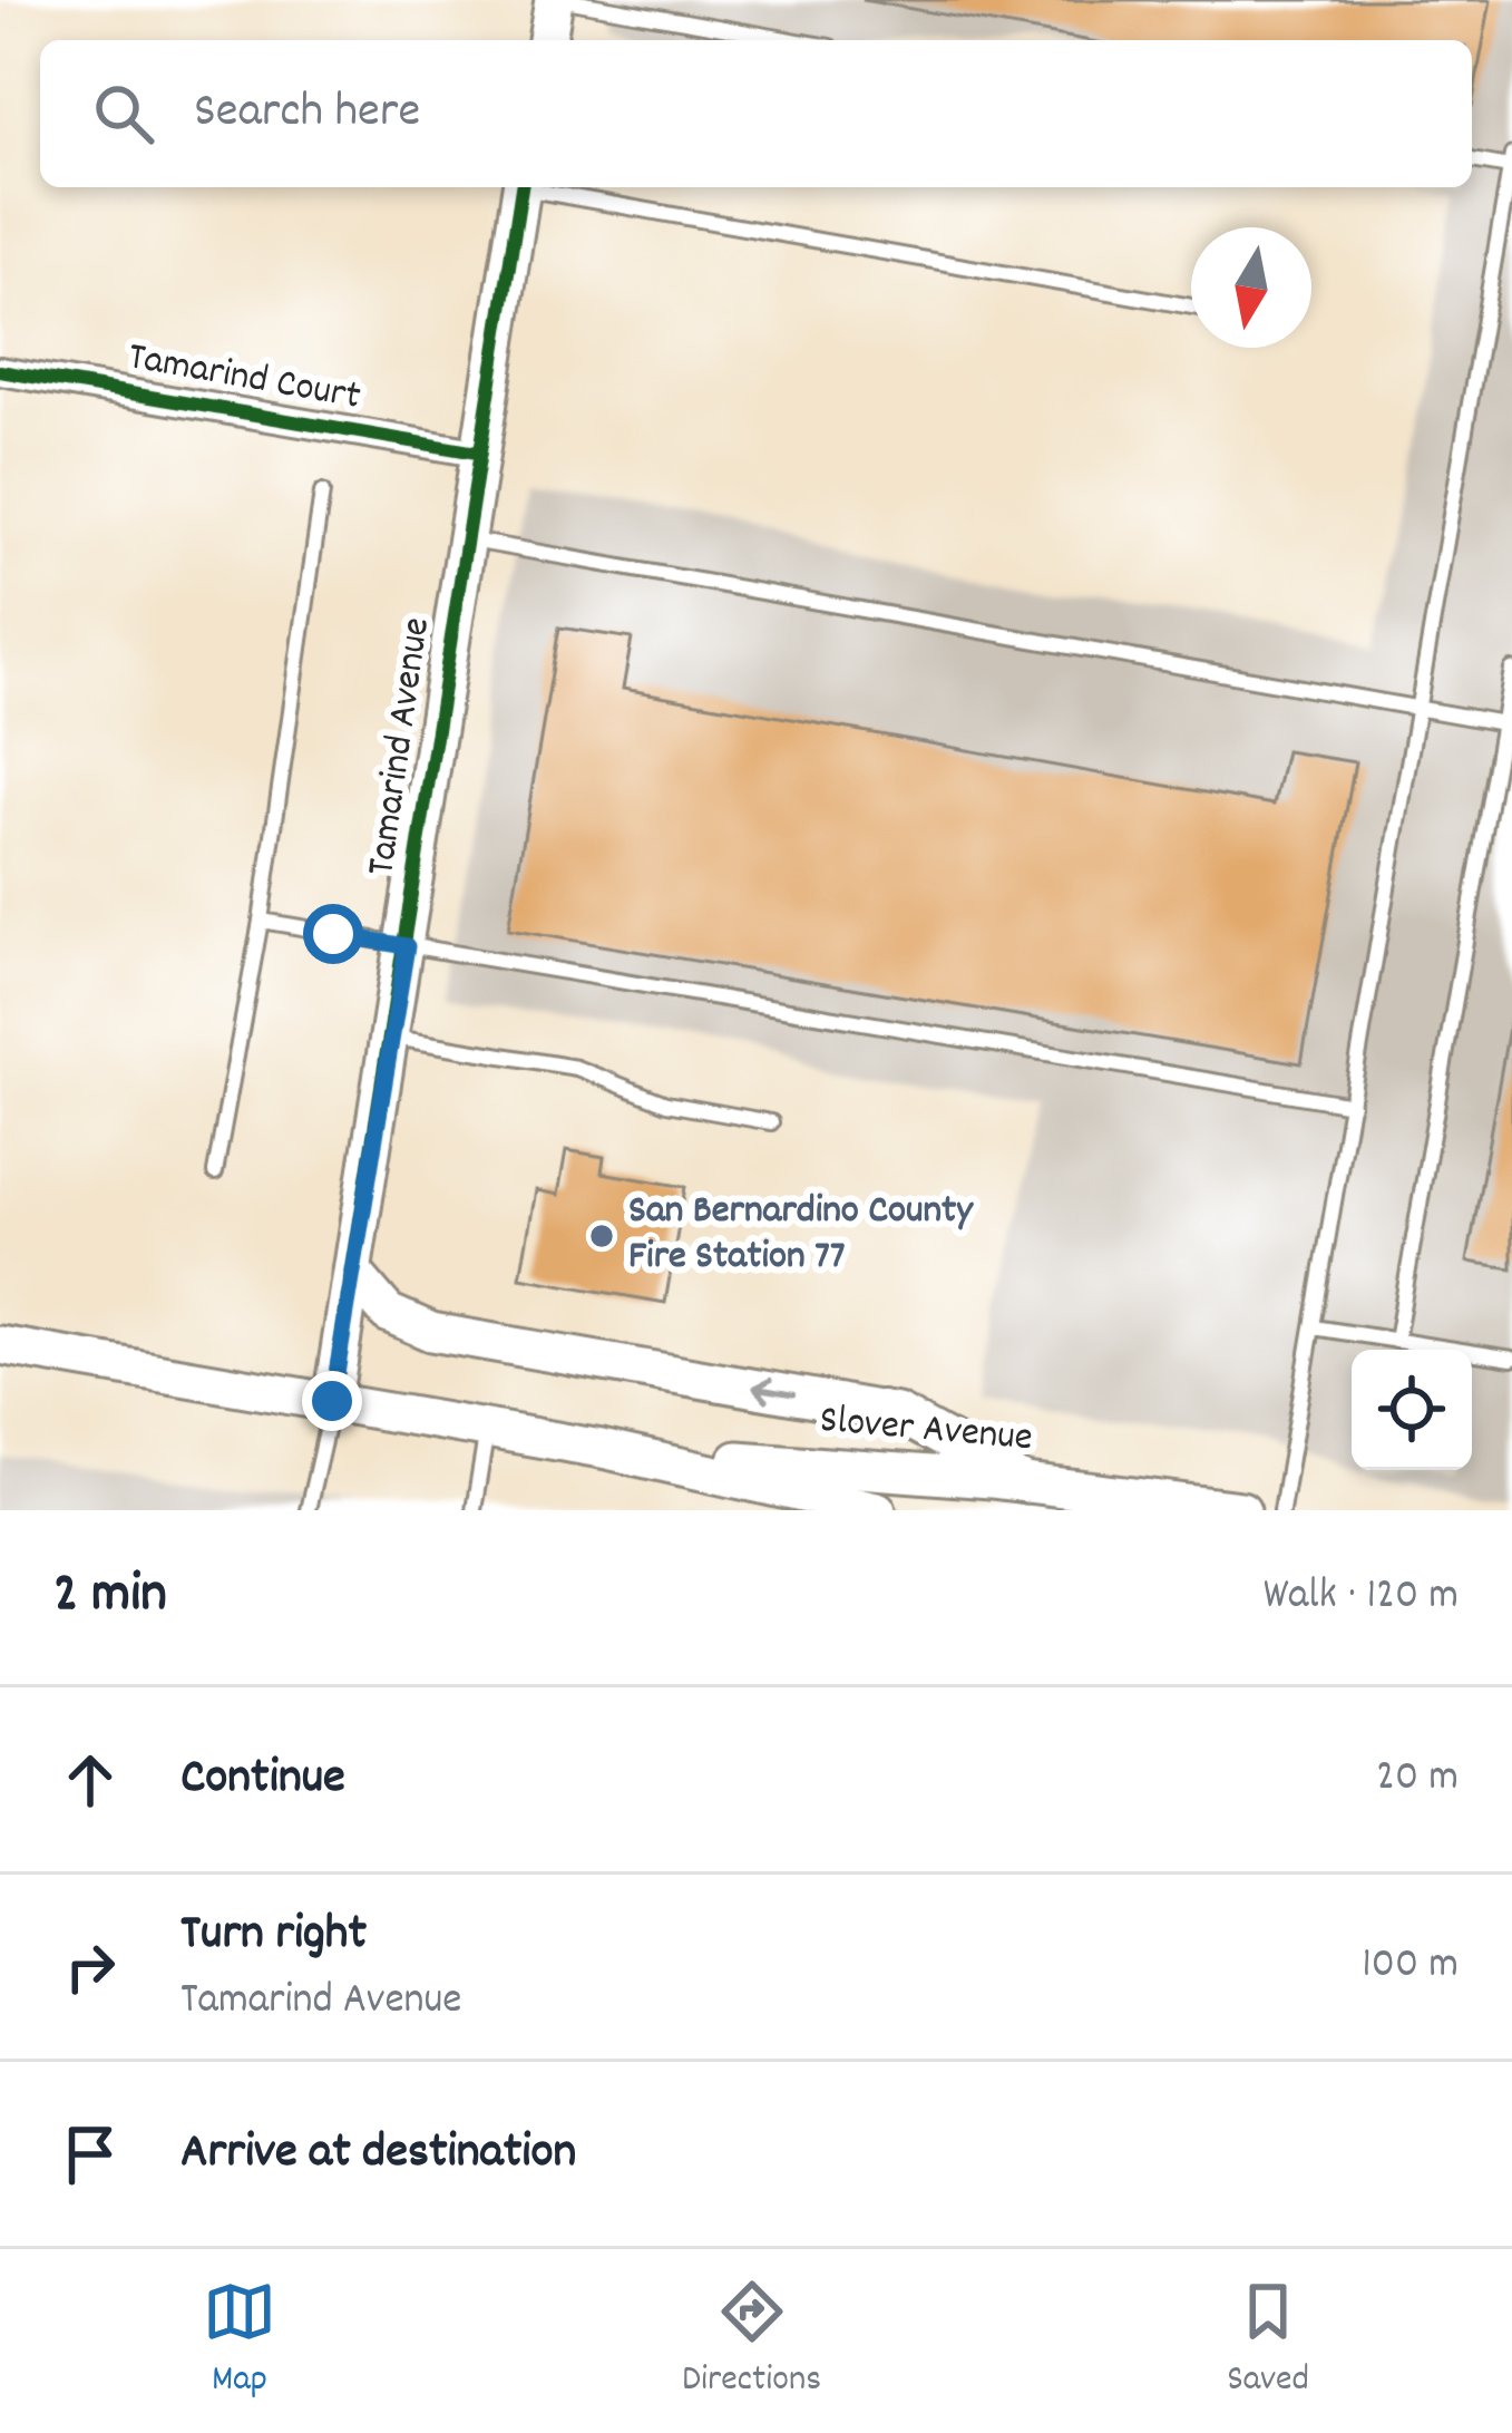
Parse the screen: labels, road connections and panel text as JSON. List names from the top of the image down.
{
  "streets": {
    "main road": ["Tamarind Avenue", "Slover Avenue"],
    "street": ["Tamarind Court"]
  },
  "crossings": [
    ["Tamarind Court", "Tamarind Avenue"],
    ["Tamarind Avenue", "Slover Avenue"]
  ],
  "places": ["San Bernardino County Fire Station 77"],
  "north": "bottom",
  "page": {
    "search": "Search here",
    "heading": ["2 min", "Walk · 120 m"],
    "list": [
      ["Continue", "20 m"],
      ["Turn right", "Tamarind Avenue", "100 m"],
      "Arrive at destination"
    ],
    "nav": ["Map", "Directions", "Saved"]
  }
}
